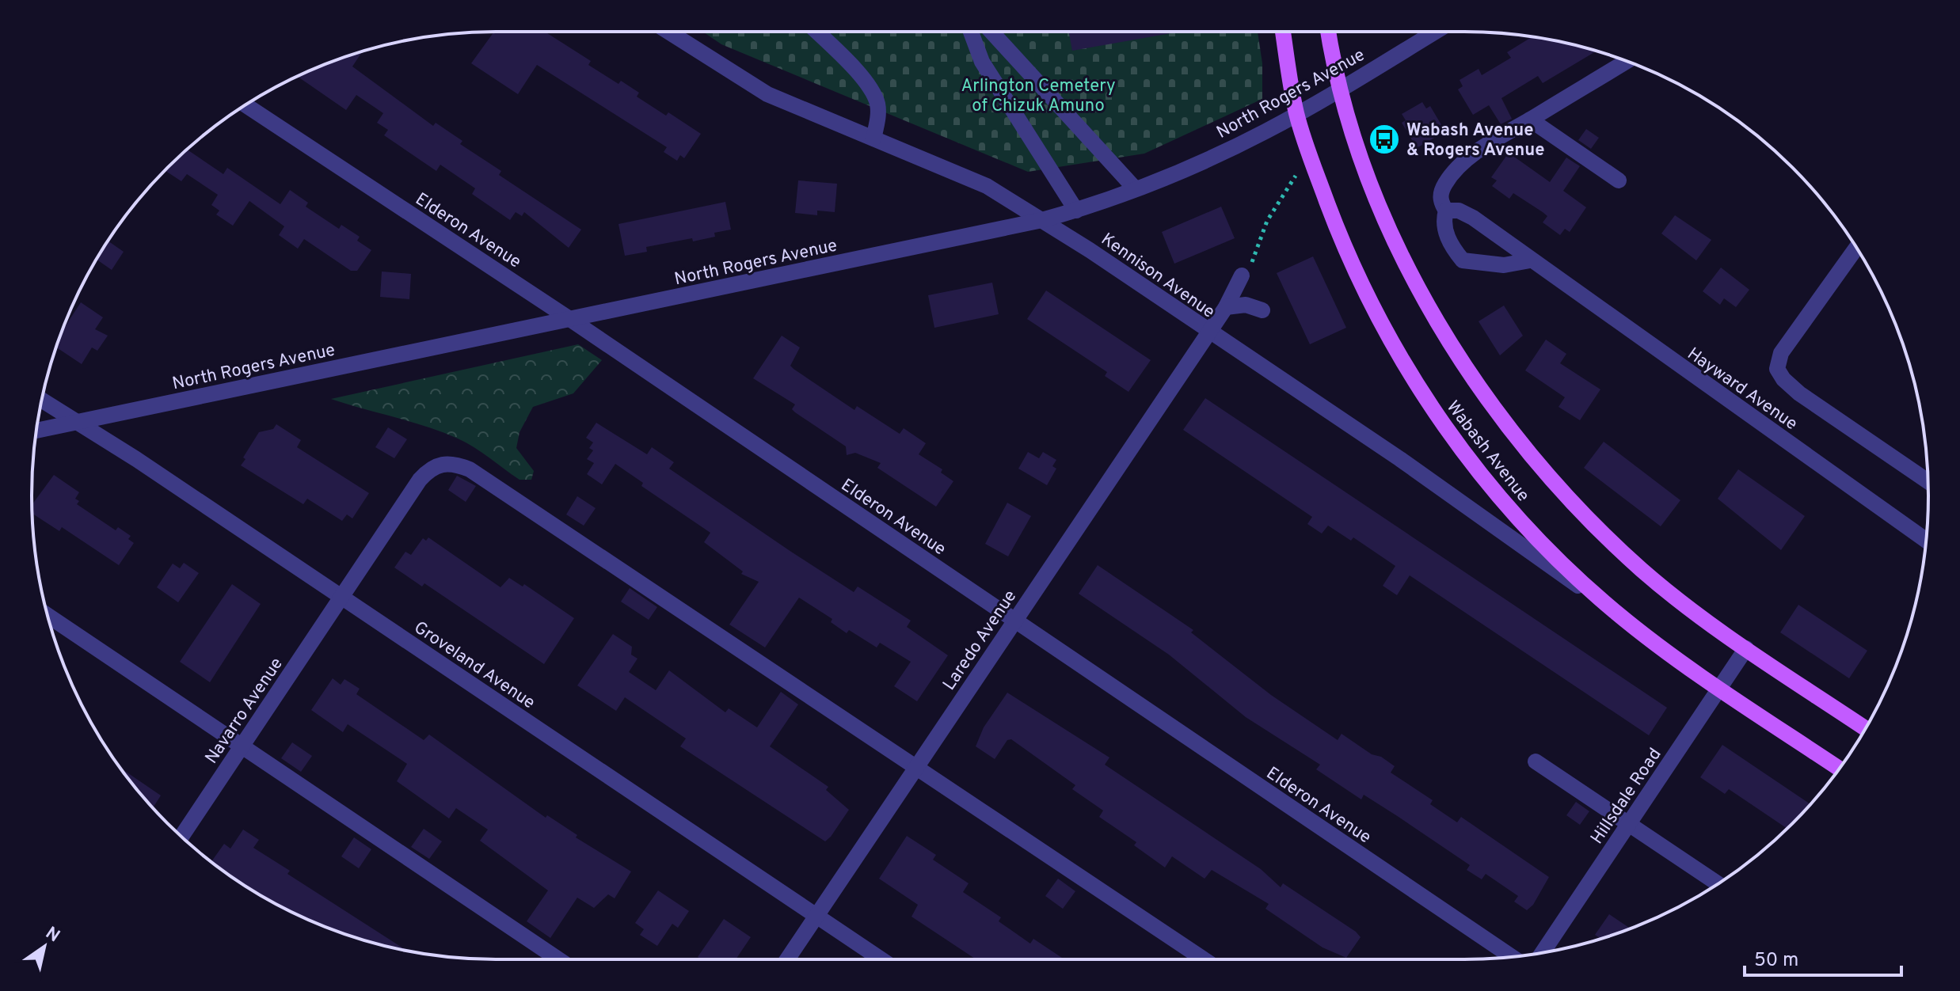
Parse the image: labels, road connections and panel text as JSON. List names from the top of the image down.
{
  "streets": {
    "main road": ["Wabash Avenue"],
    "street": [
      "North Rogers Avenue",
      "Elderon Avenue",
      "Kennison Avenue",
      "Hayward Avenue",
      "Laredo Avenue",
      "Groveland Avenue",
      "Navarro Avenue",
      "Hillsdale Road"
    ]
  },
  "crossings": [
    ["North Rogers Avenue", "Elderon Avenue"],
    ["North Rogers Avenue", "Kennison Avenue"],
    ["North Rogers Avenue", "Wabash Avenue"],
    ["North Rogers Avenue", "Groveland Avenue"],
    ["Elderon Avenue", "Laredo Avenue"],
    ["Kennison Avenue", "Wabash Avenue"],
    ["Kennison Avenue", "Laredo Avenue"],
    ["Wabash Avenue", "Hillsdale Road"],
    ["Laredo Avenue", "Groveland Avenue"],
    ["Laredo Avenue", "Navarro Avenue"],
    ["Groveland Avenue", "Navarro Avenue"]
  ],
  "parks": ["Arlington Cemetery of Chizuk Amuno"],
  "places": {
    "bus stop": ["Wabash Avenue & Rogers Avenue"]
  },
  "scale_bar": "50 m",
  "north": "top right"
}
